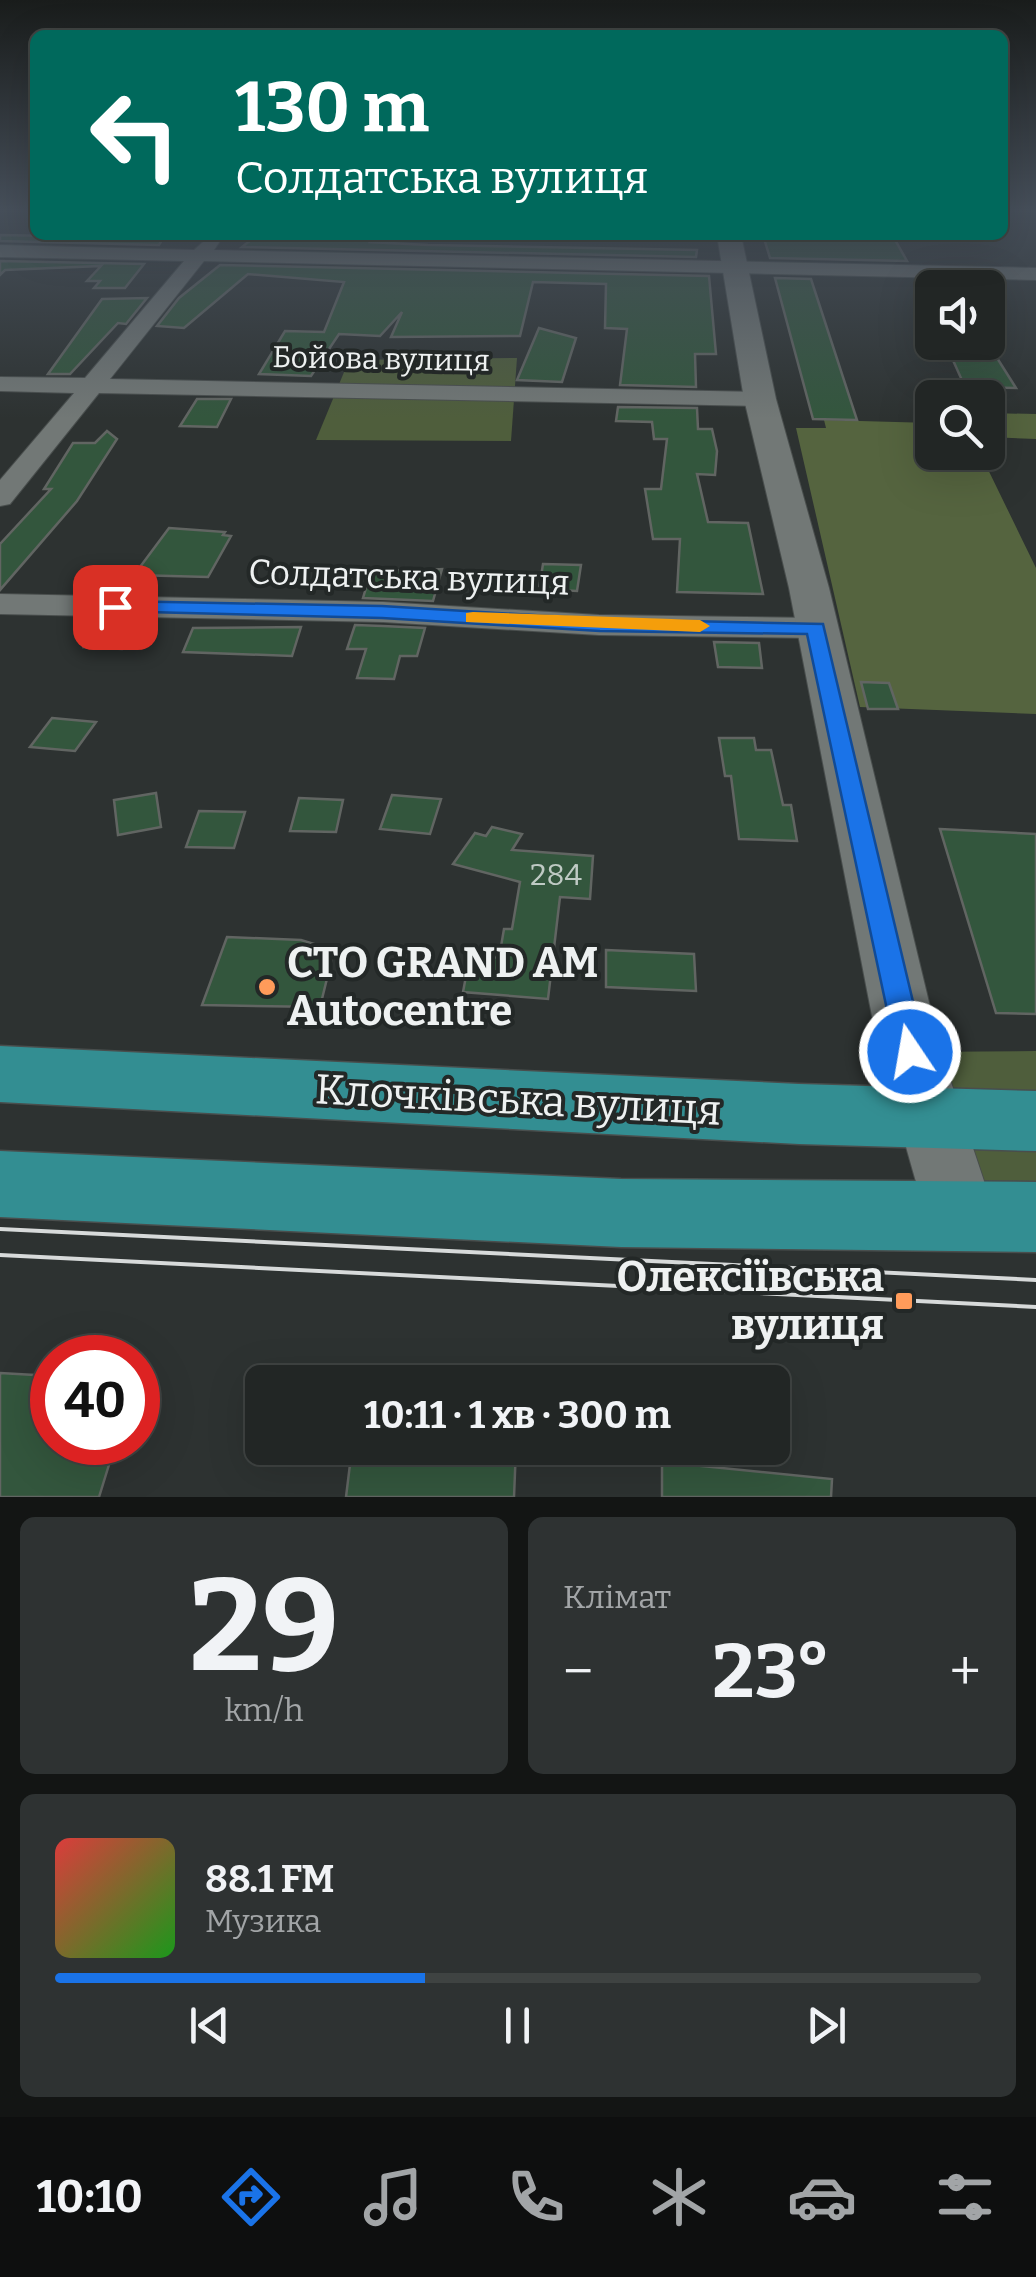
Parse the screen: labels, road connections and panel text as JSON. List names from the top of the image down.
{
  "streets": {
    "main road": ["Клочківська вулиця"],
    "street": ["Бойова вулиця", "Солдатська вулиця"]
  },
  "places": {
    "other": ["СТО GRAND AM Autocentre"],
    "transit": ["Олексіївська вулиця"]
  },
  "house_numbers": ["284"],
  "page": {
    "turn": ["130 m", "Солдатська вулиця"],
    "limit": "40",
    "trip": "10:11 · 1 хв · 300 m",
    "tile": [
      ["29", "km/h"],
      "Клімат"
    ],
    "heat": ["−", "23°", "+"],
    "song": ["88.1 FM", "Музика"],
    "tabs": "10:10"
  }
}
